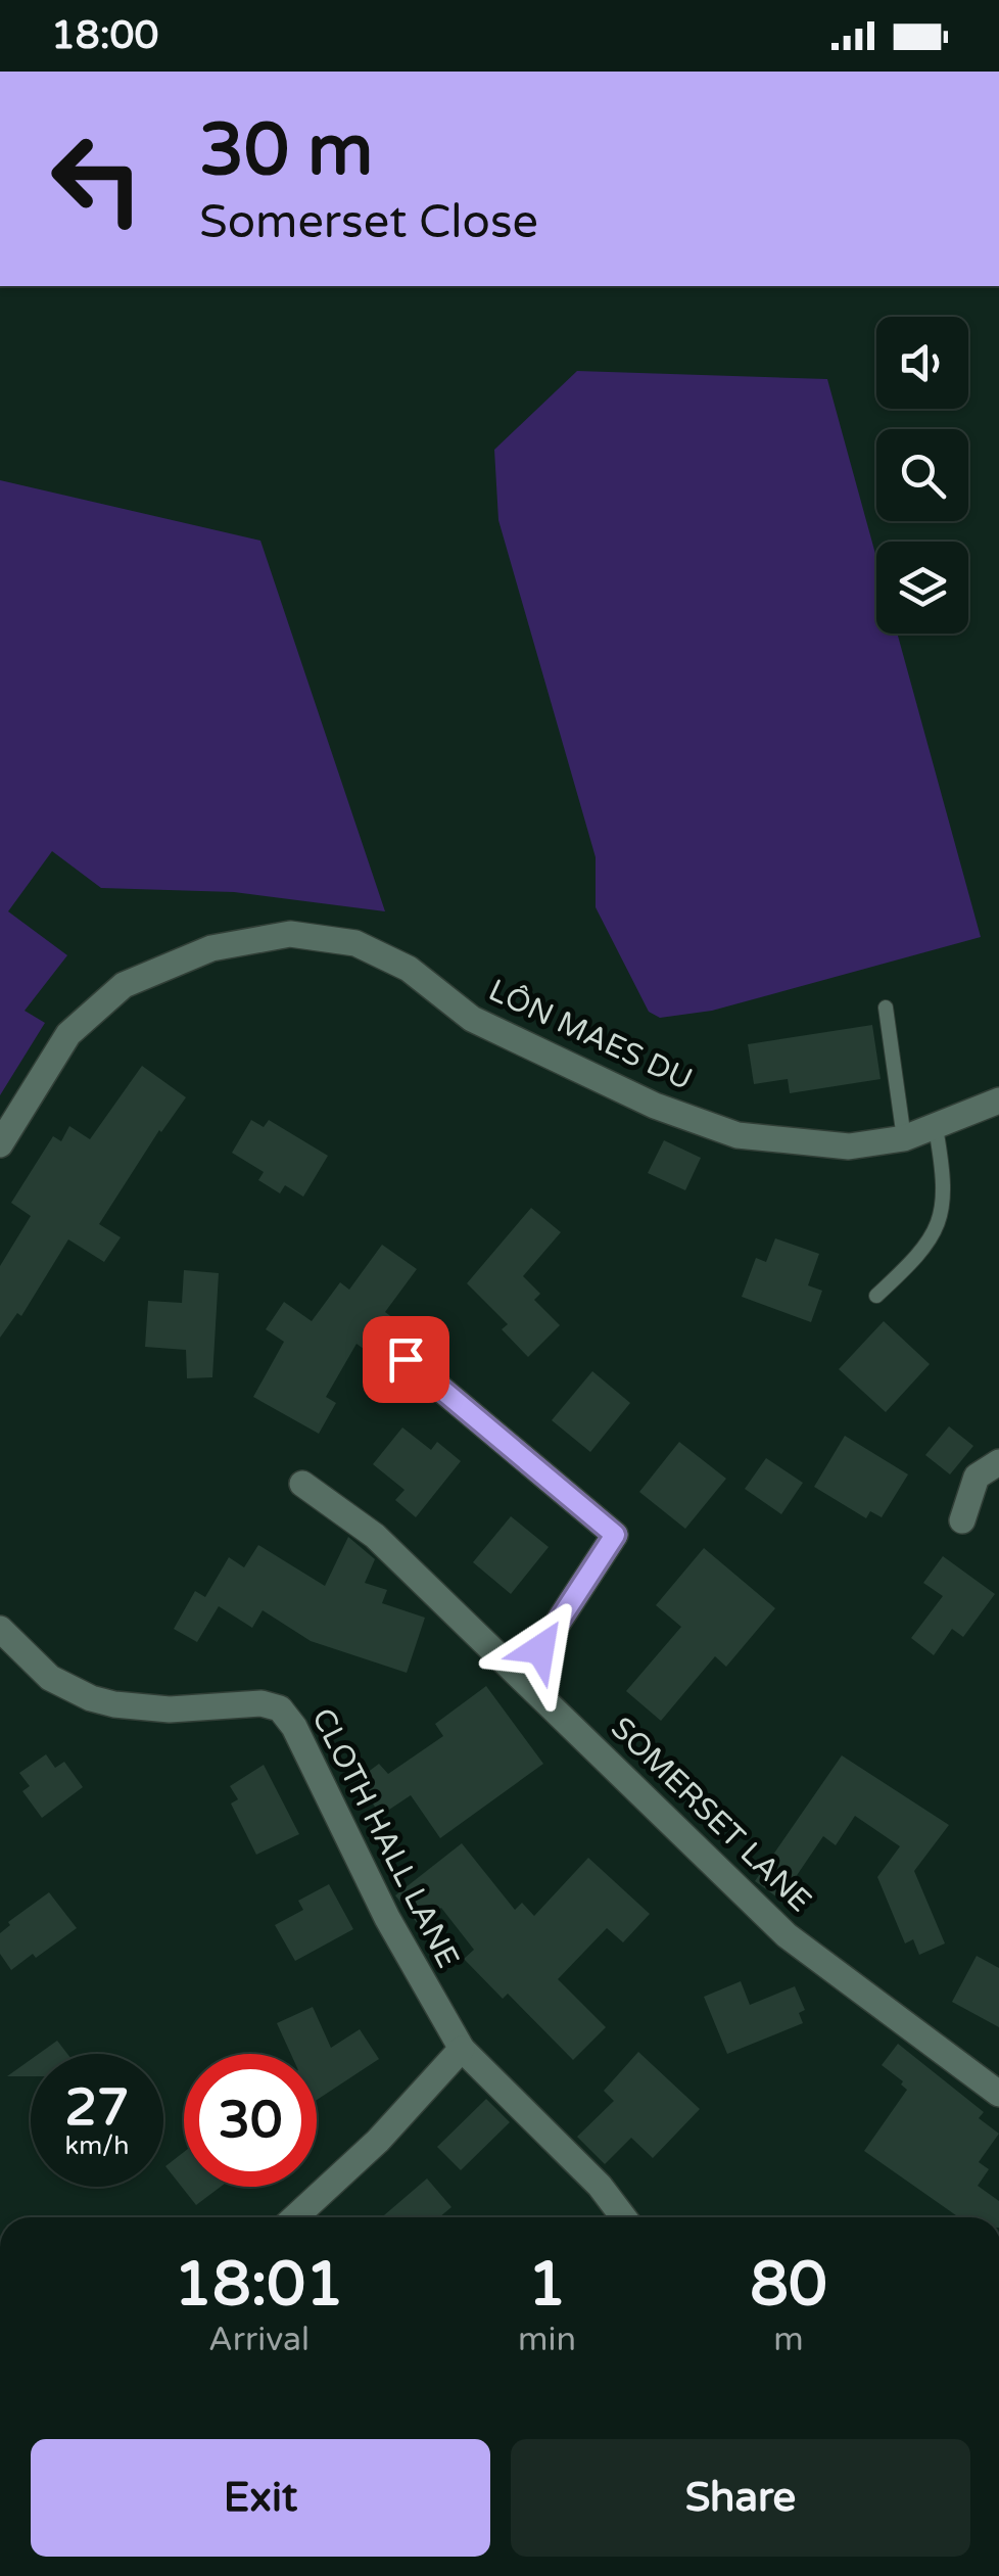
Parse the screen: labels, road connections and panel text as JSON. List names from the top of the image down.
{
  "streets": {
    "street": ["LÔN MAES DU", "SOMERSET LANE", "CLOTH HALL LANE"]
  },
  "page": {
    "status": "18:00",
    "turn": ["30 m", "Somerset Close"],
    "speed": "27 km/h",
    "limit": "30",
    "eta": [
      "18:01",
      "Arrival",
      "1",
      "min",
      "80",
      "m"
    ],
    "buttons": ["Exit", "Share"]
  }
}
